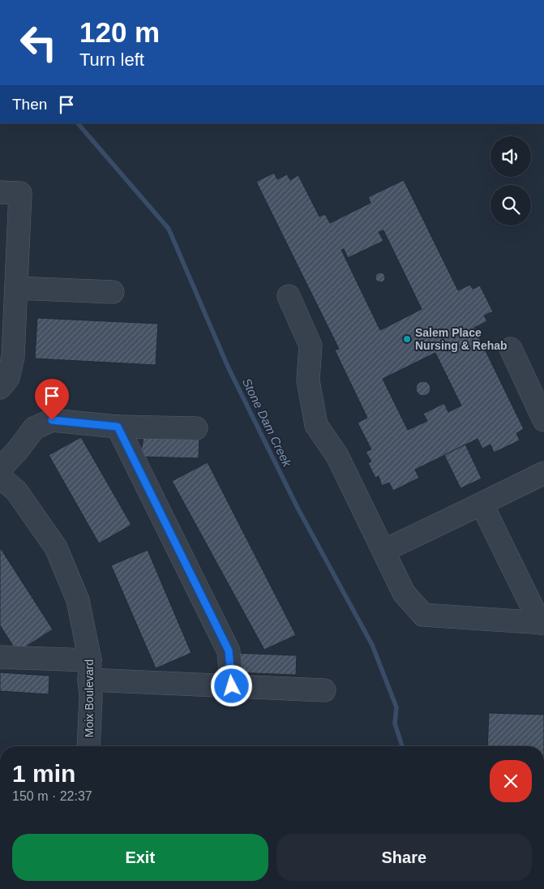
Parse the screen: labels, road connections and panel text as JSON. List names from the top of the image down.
{
  "streets": {
    "street": ["Moix Boulevard"]
  },
  "water": ["Stone Dam Creek"],
  "places": ["Salem Place Nursing & Rehab"],
  "page": {
    "turn": ["120 m", "Turn left"],
    "then": "Then",
    "heading": ["1 min", "150 m · 22:37"],
    "buttons": ["Exit", "Share"]
  }
}
